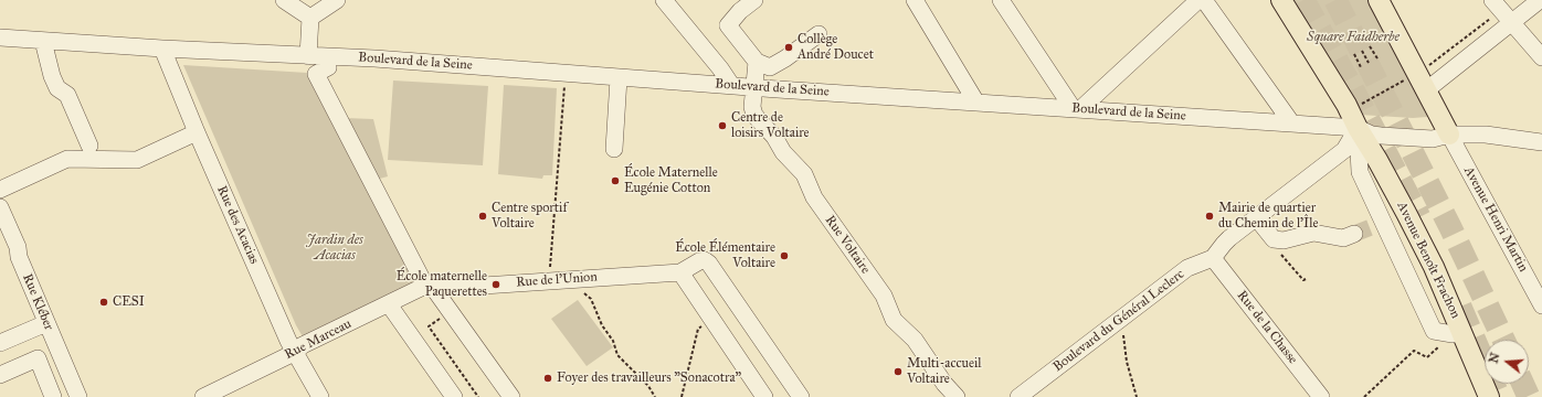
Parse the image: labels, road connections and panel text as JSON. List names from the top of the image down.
{
  "streets": {
    "main road": ["Avenue Benoît Frachon"],
    "street": [
      "Boulevard de la Seine",
      "Avenue Henri Martin",
      "Rue des Acacias",
      "Rue Voltaire",
      "Rue de l'Union",
      "Rue Kléber",
      "Boulevard du Général Leclerc",
      "Rue de la Chasse",
      "Rue Marceau"
    ]
  },
  "crossings": [
    ["Boulevard de la Seine", "Avenue Henri Martin"],
    ["Boulevard de la Seine", "Rue des Acacias"],
    ["Boulevard de la Seine", "Rue Voltaire"],
    ["Boulevard de la Seine", "Avenue Benoît Frachon"],
    ["Boulevard de la Seine", "Boulevard du Général Leclerc"],
    ["Rue des Acacias", "Rue Marceau"],
    ["Avenue Benoît Frachon", "Boulevard du Général Leclerc"],
    ["Rue de l'Union", "Rue Marceau"],
    ["Boulevard du Général Leclerc", "Rue de la Chasse"]
  ],
  "parks": ["Square Faidherbe", "Jardin des Acacias"],
  "places": [
    "Collège André Doucet",
    "Centre de loisirs Voltaire",
    "École Maternelle Eugénie Cotton",
    "Centre sportif Voltaire",
    "Mairie de quartier du Chemin de l'Île",
    "École Élémentaire Voltaire",
    "École maternelle Paquerettes",
    "CESI",
    "Multi-accueil Voltaire",
    "Foyer des travailleurs \"Sonacotra\""
  ],
  "north": "left"
}
